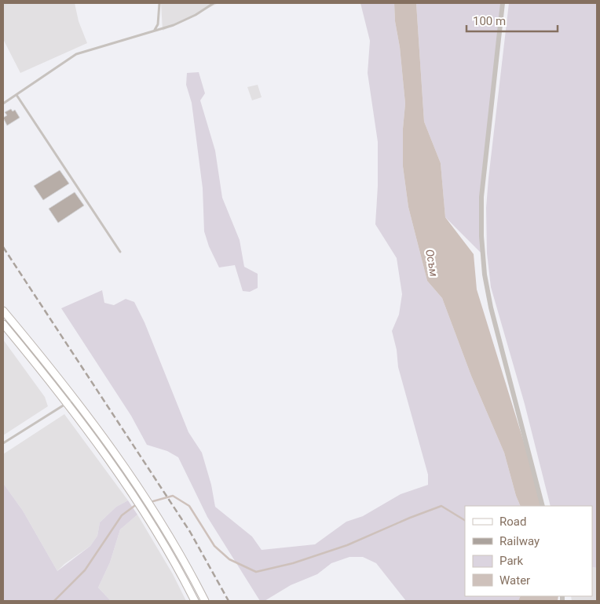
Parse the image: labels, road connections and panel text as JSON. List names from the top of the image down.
{
  "water": ["Осъм"],
  "legend": [
    "Road",
    "Railway",
    "Park",
    "Water"
  ],
  "scale_bar": "100 m"
}
